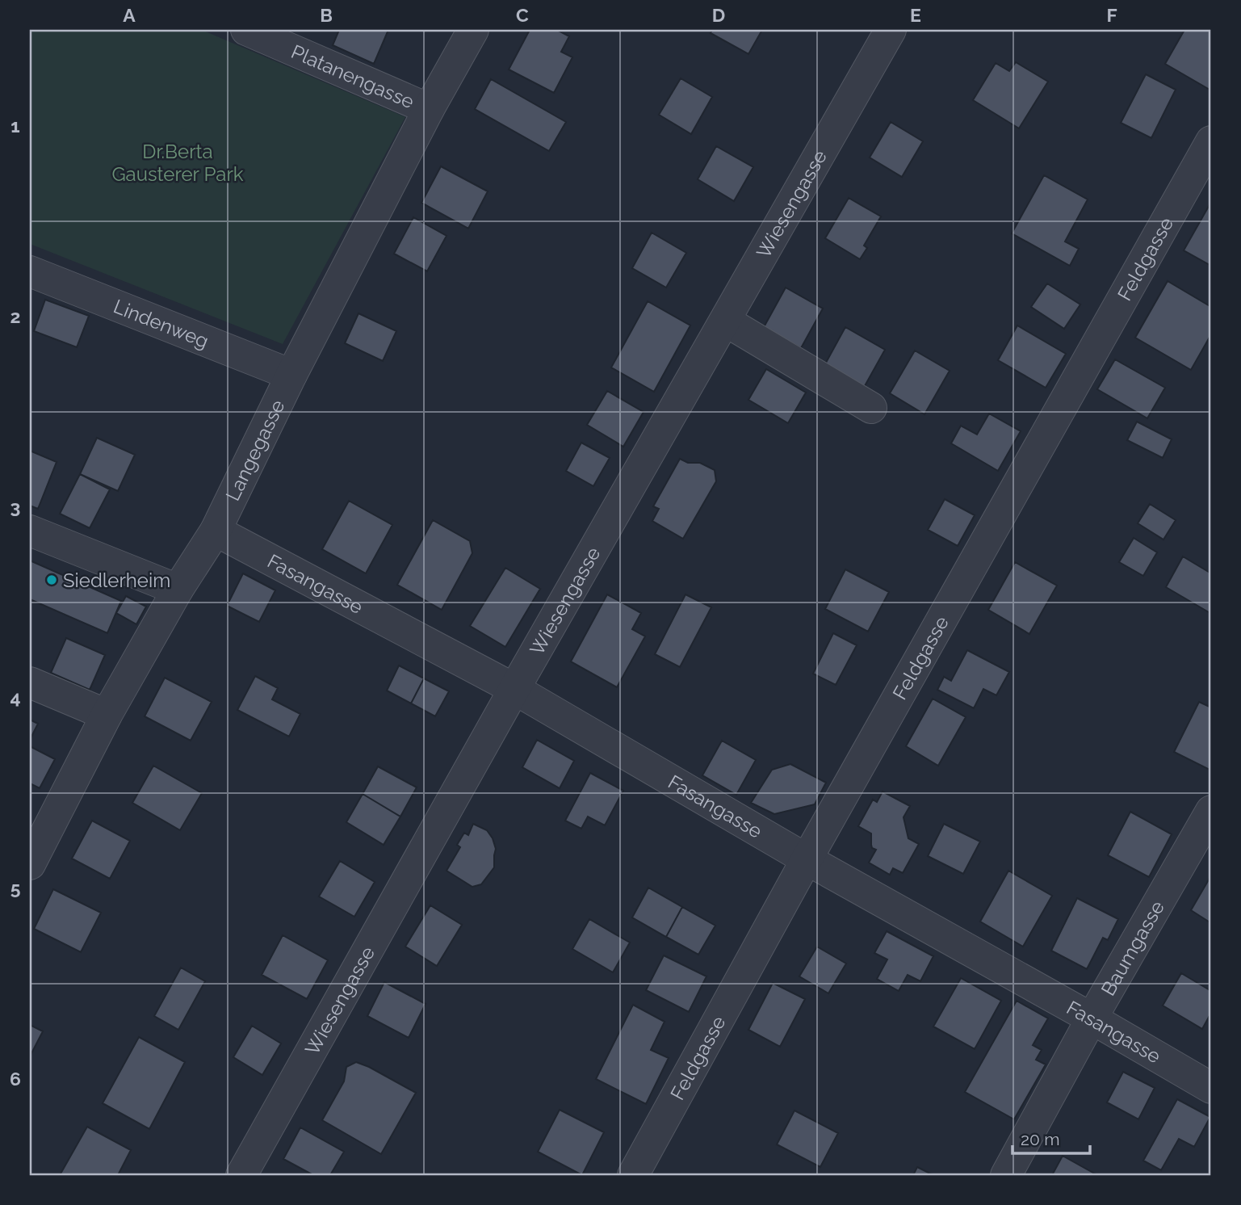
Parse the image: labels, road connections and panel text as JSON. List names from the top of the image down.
{
  "streets": {
    "street": [
      "Platanengasse",
      "Wiesengasse",
      "Feldgasse",
      "Lindenweg",
      "Langegasse",
      "Fasangasse",
      "Baumgasse"
    ]
  },
  "crossings": [
    ["Platanengasse", "Langegasse"],
    ["Wiesengasse", "Fasangasse"],
    ["Feldgasse", "Fasangasse"],
    ["Lindenweg", "Langegasse"],
    ["Langegasse", "Fasangasse"],
    ["Fasangasse", "Baumgasse"]
  ],
  "parks": ["Dr.Berta Gausterer Park"],
  "places": ["Siedlerheim"],
  "scale_bar": "20 m",
  "grid": {
    "columns": [
      "A",
      "B",
      "C",
      "D",
      "E",
      "F"
    ],
    "rows": [
      "1",
      "2",
      "3",
      "4",
      "5",
      "6"
    ]
  }
}
